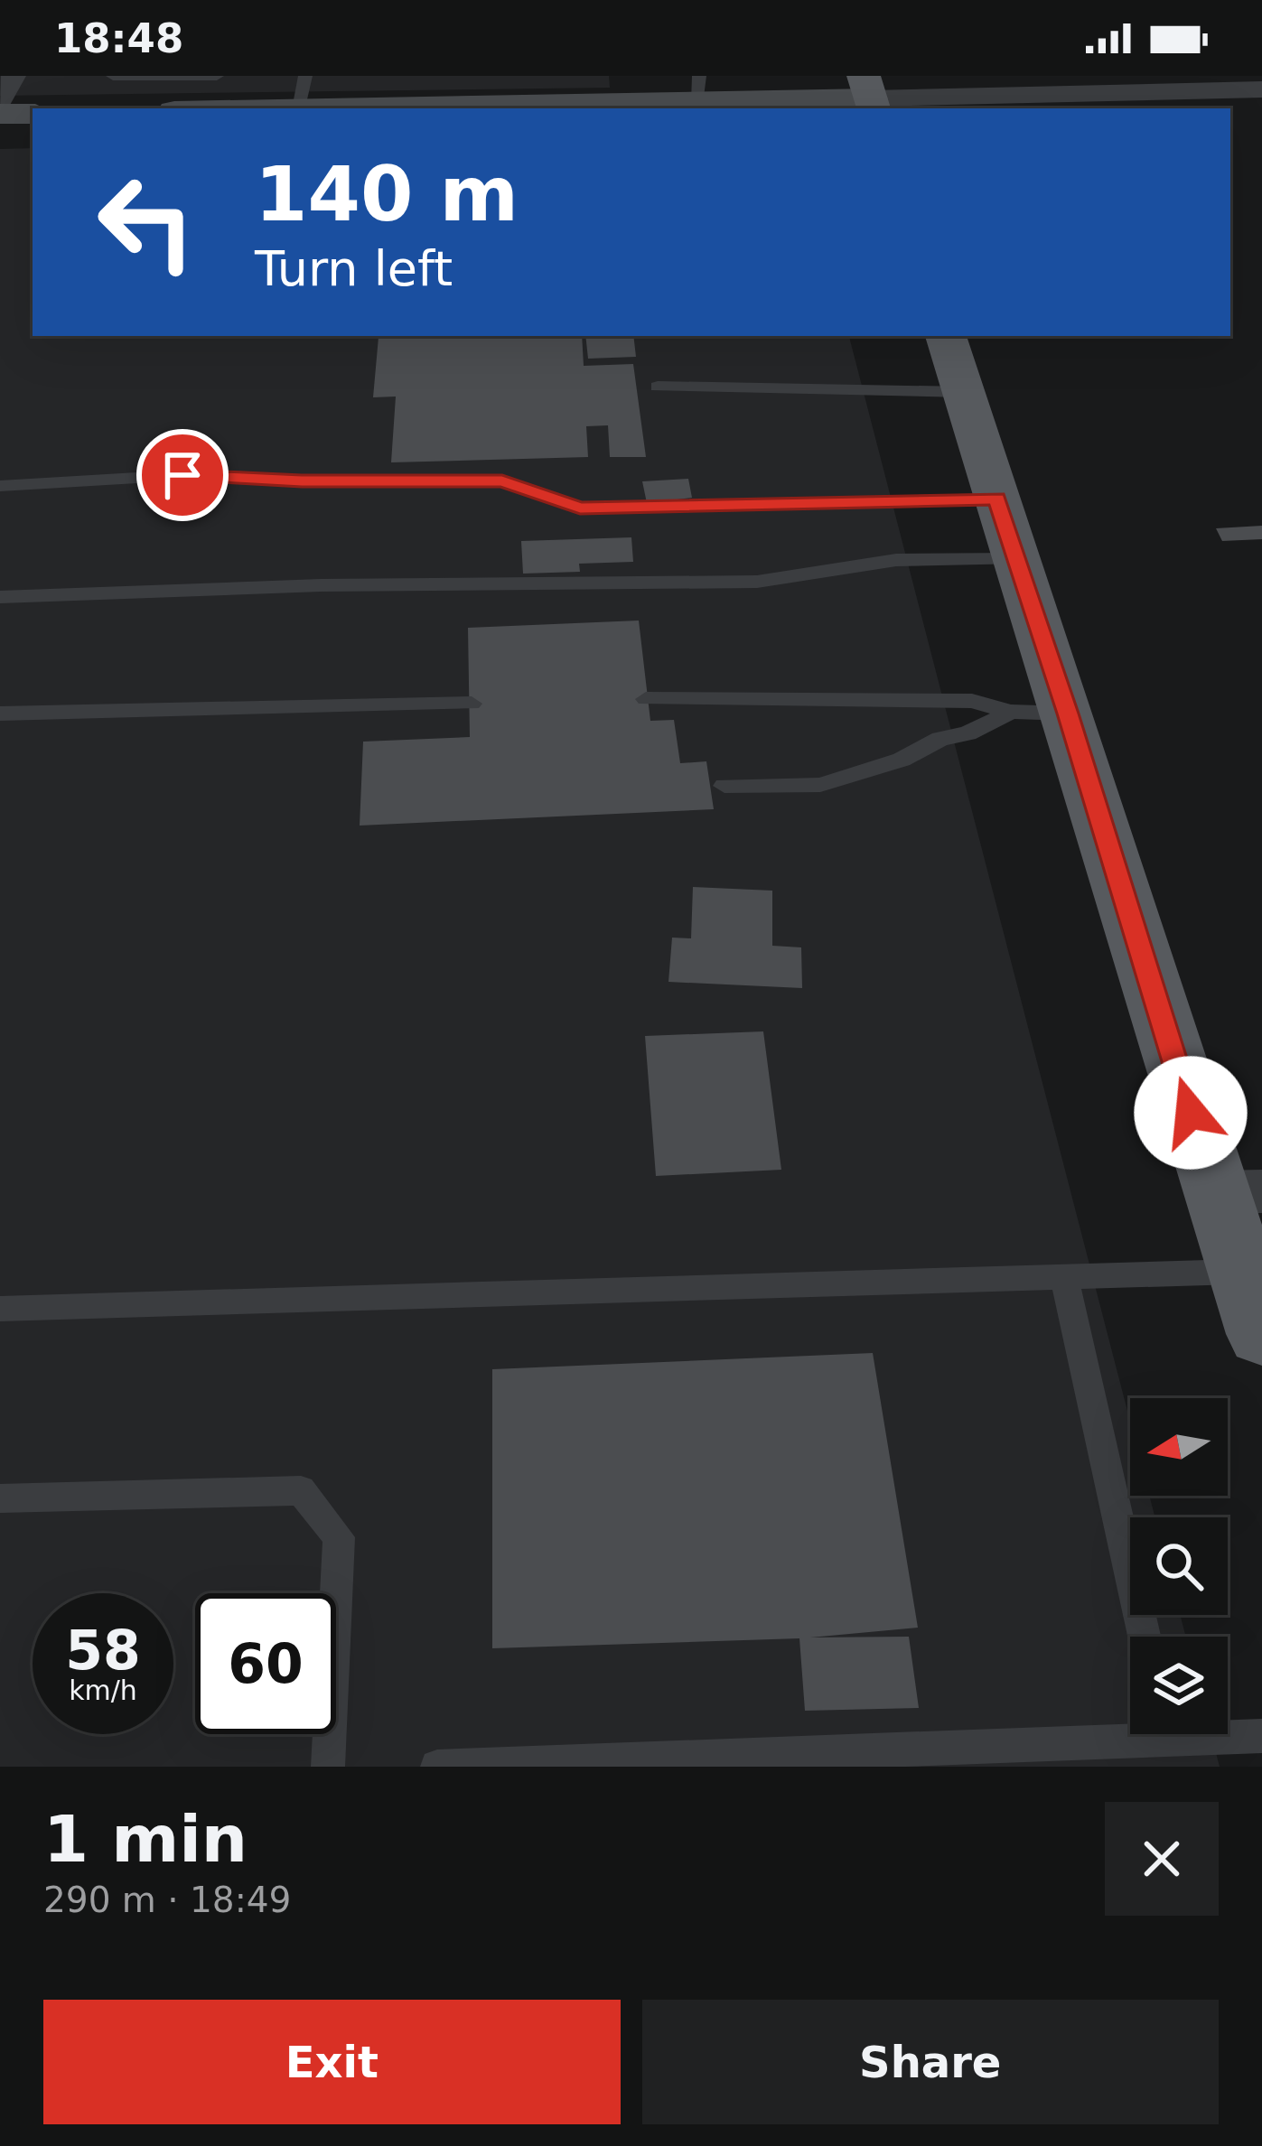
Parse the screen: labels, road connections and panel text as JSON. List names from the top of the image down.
{
  "north": "left",
  "page": {
    "status": "18:48",
    "turn": ["140 m", "Turn left"],
    "speed": "58 km/h",
    "limit": "60",
    "heading": ["1 min", "290 m · 18:49"],
    "buttons": ["Exit", "Share"]
  }
}
